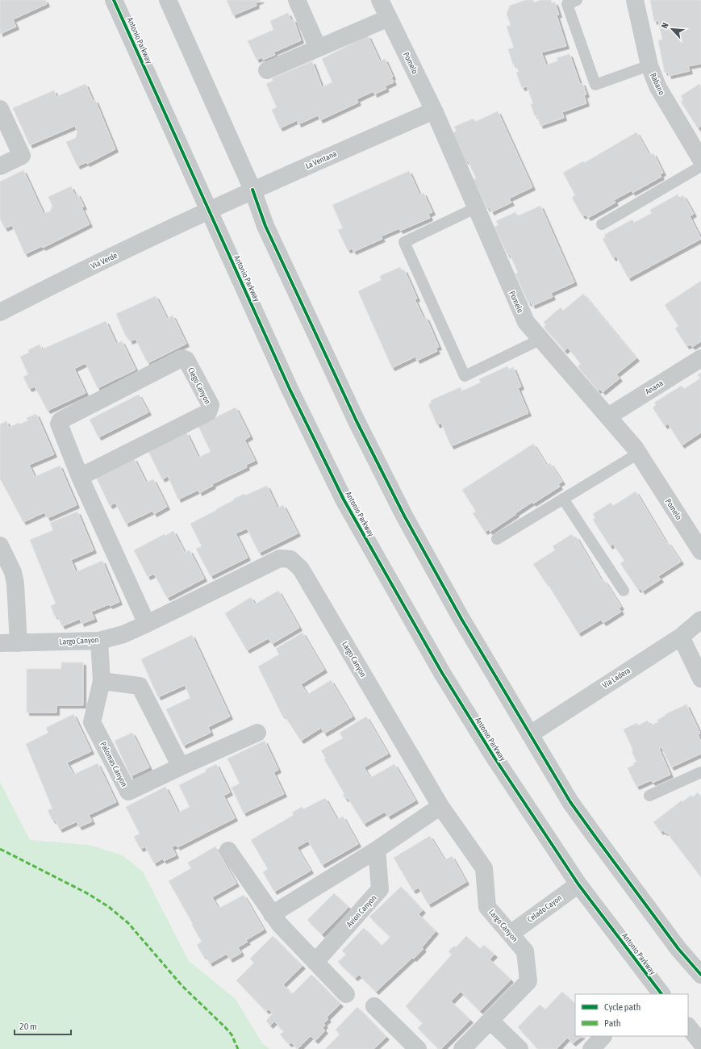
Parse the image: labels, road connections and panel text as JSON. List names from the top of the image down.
{
  "streets": {
    "main road": ["Antonio Parkway"],
    "street": [
      "Pomelo",
      "Rabano",
      "La Ventana",
      "Via Verde",
      "Ciego Canyon",
      "Anana",
      "Largo Canyon",
      "Via Ladera",
      "Palomas Canyon",
      "Celado Cayon",
      "Avion Canyon"
    ]
  },
  "crossings": [
    ["Antonio Parkway", "La Ventana"],
    ["Antonio Parkway", "Via Verde"],
    ["Antonio Parkway", "Celado Cayon"],
    ["Pomelo", "La Ventana"],
    ["Pomelo", "Anana"],
    ["La Ventana", "Via Verde"],
    ["Ciego Canyon", "Largo Canyon"],
    ["Largo Canyon", "Palomas Canyon"],
    ["Largo Canyon", "Celado Cayon"]
  ],
  "legend": ["Cycle path", "Path"],
  "scale_bar": "20 m",
  "north": "top left"
}
